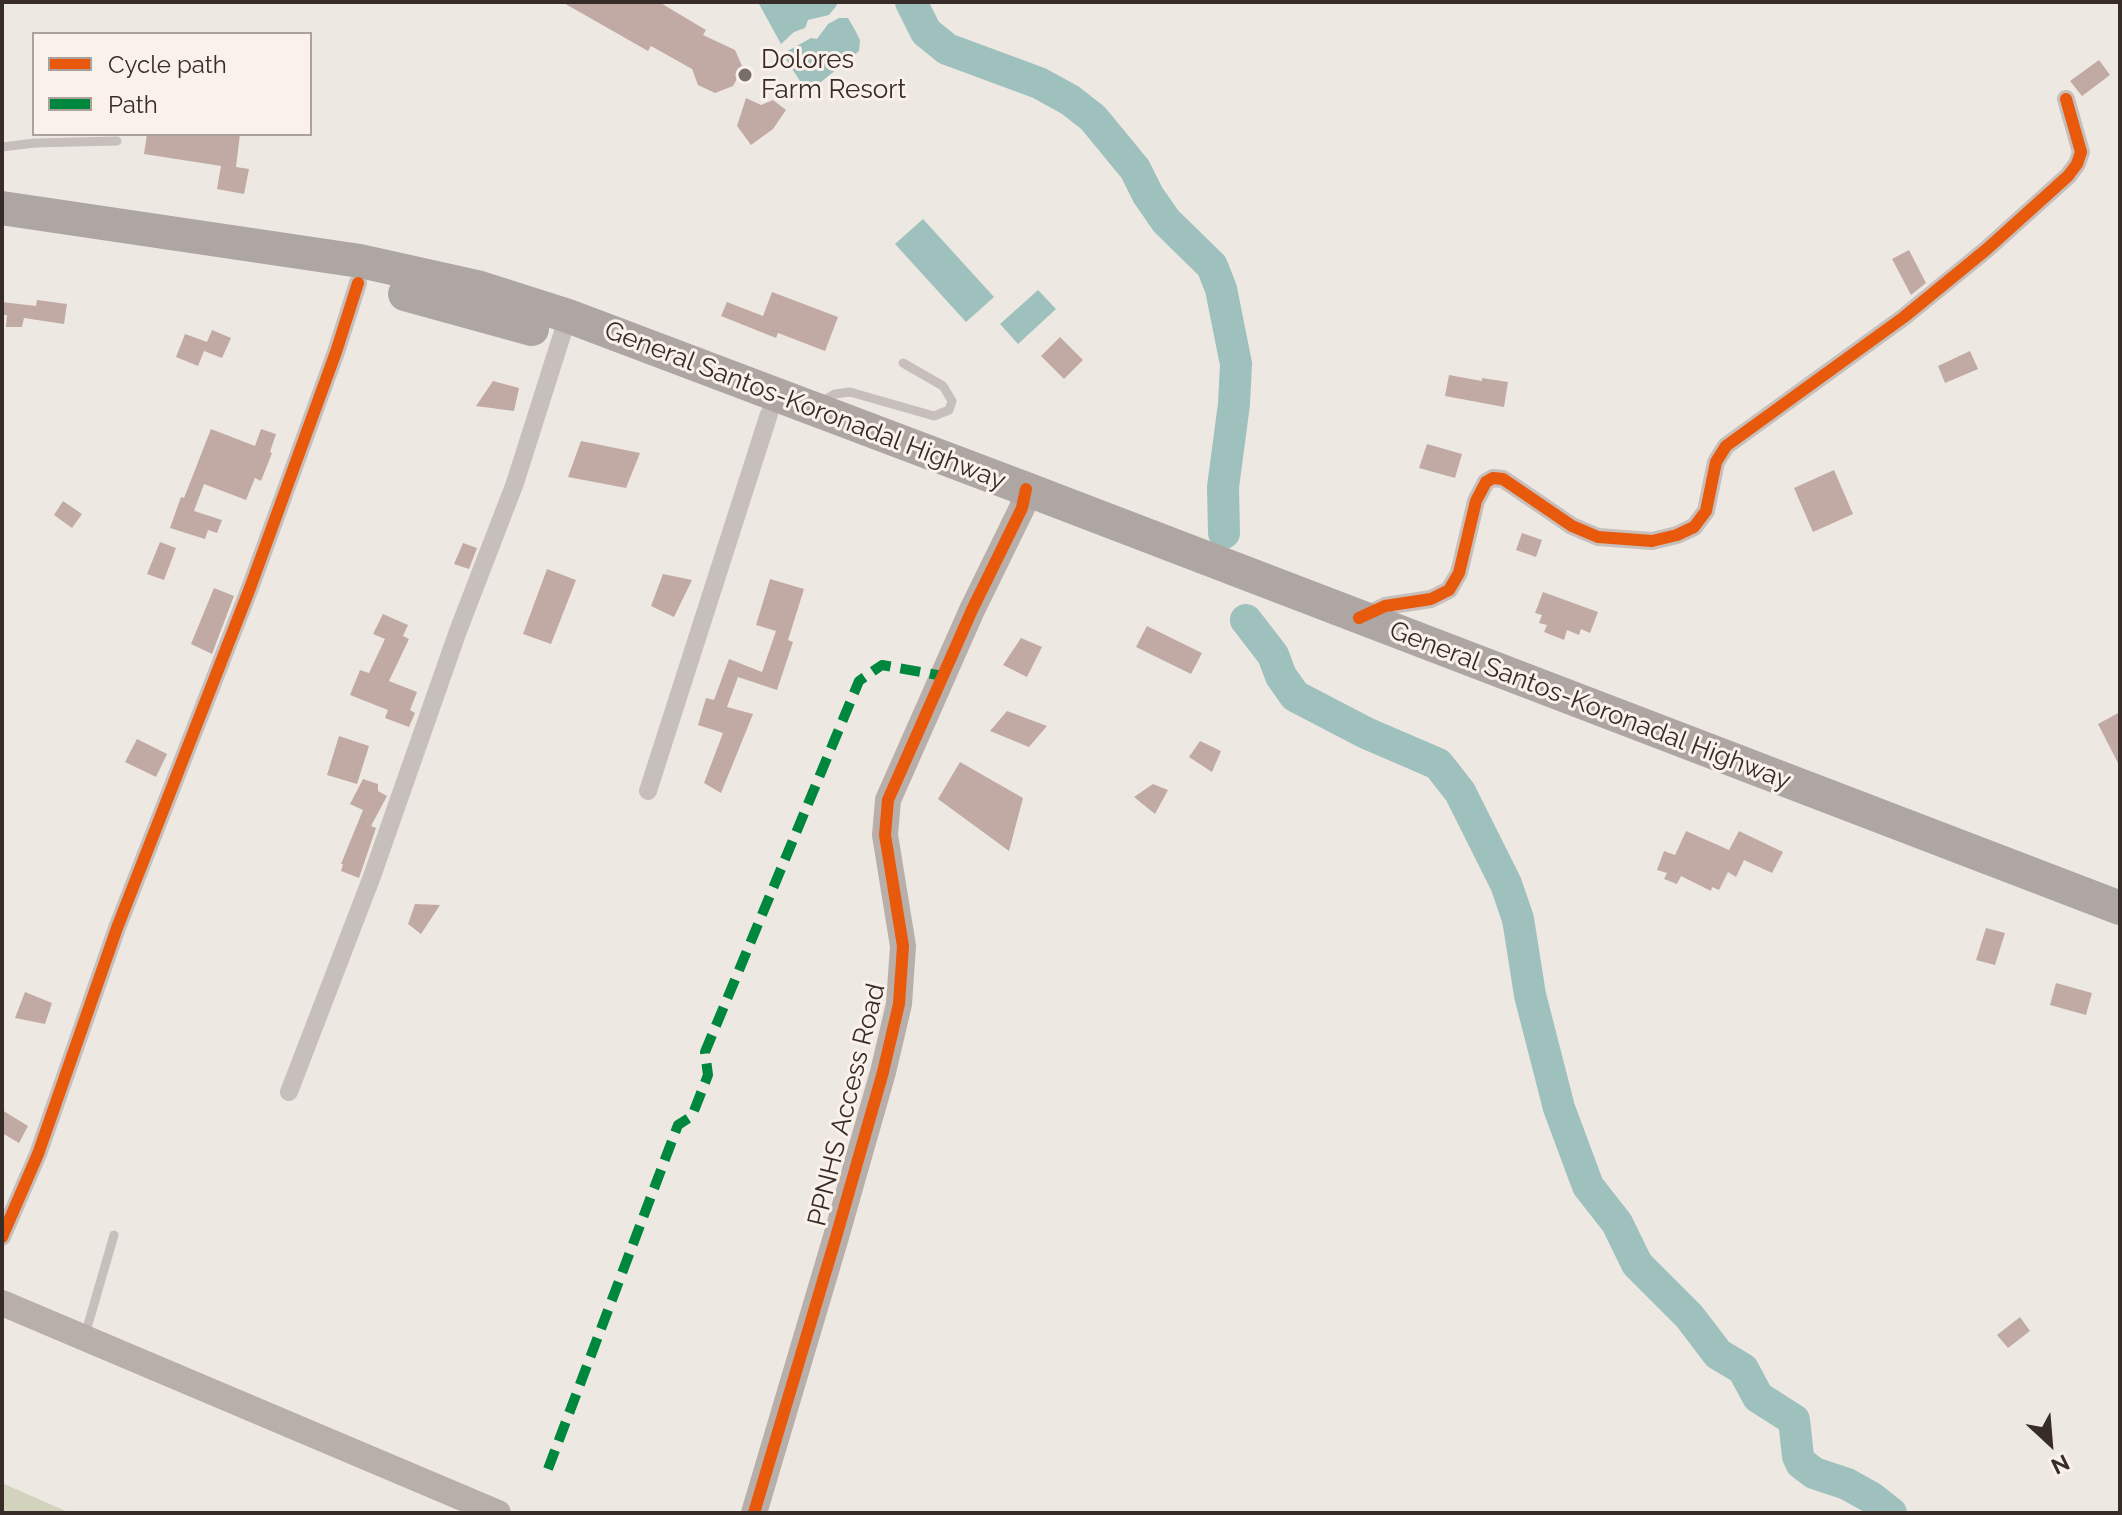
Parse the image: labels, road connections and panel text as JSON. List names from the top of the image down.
{
  "streets": {
    "highway": ["General Santos-Koronadal Highway"],
    "street": ["PPNHS Access Road"]
  },
  "crossings": [
    ["General Santos-Koronadal Highway", "PPNHS Access Road"]
  ],
  "places": ["Dolores Farm Resort"],
  "legend": ["Cycle path", "Path"],
  "north": "bottom right"
}
